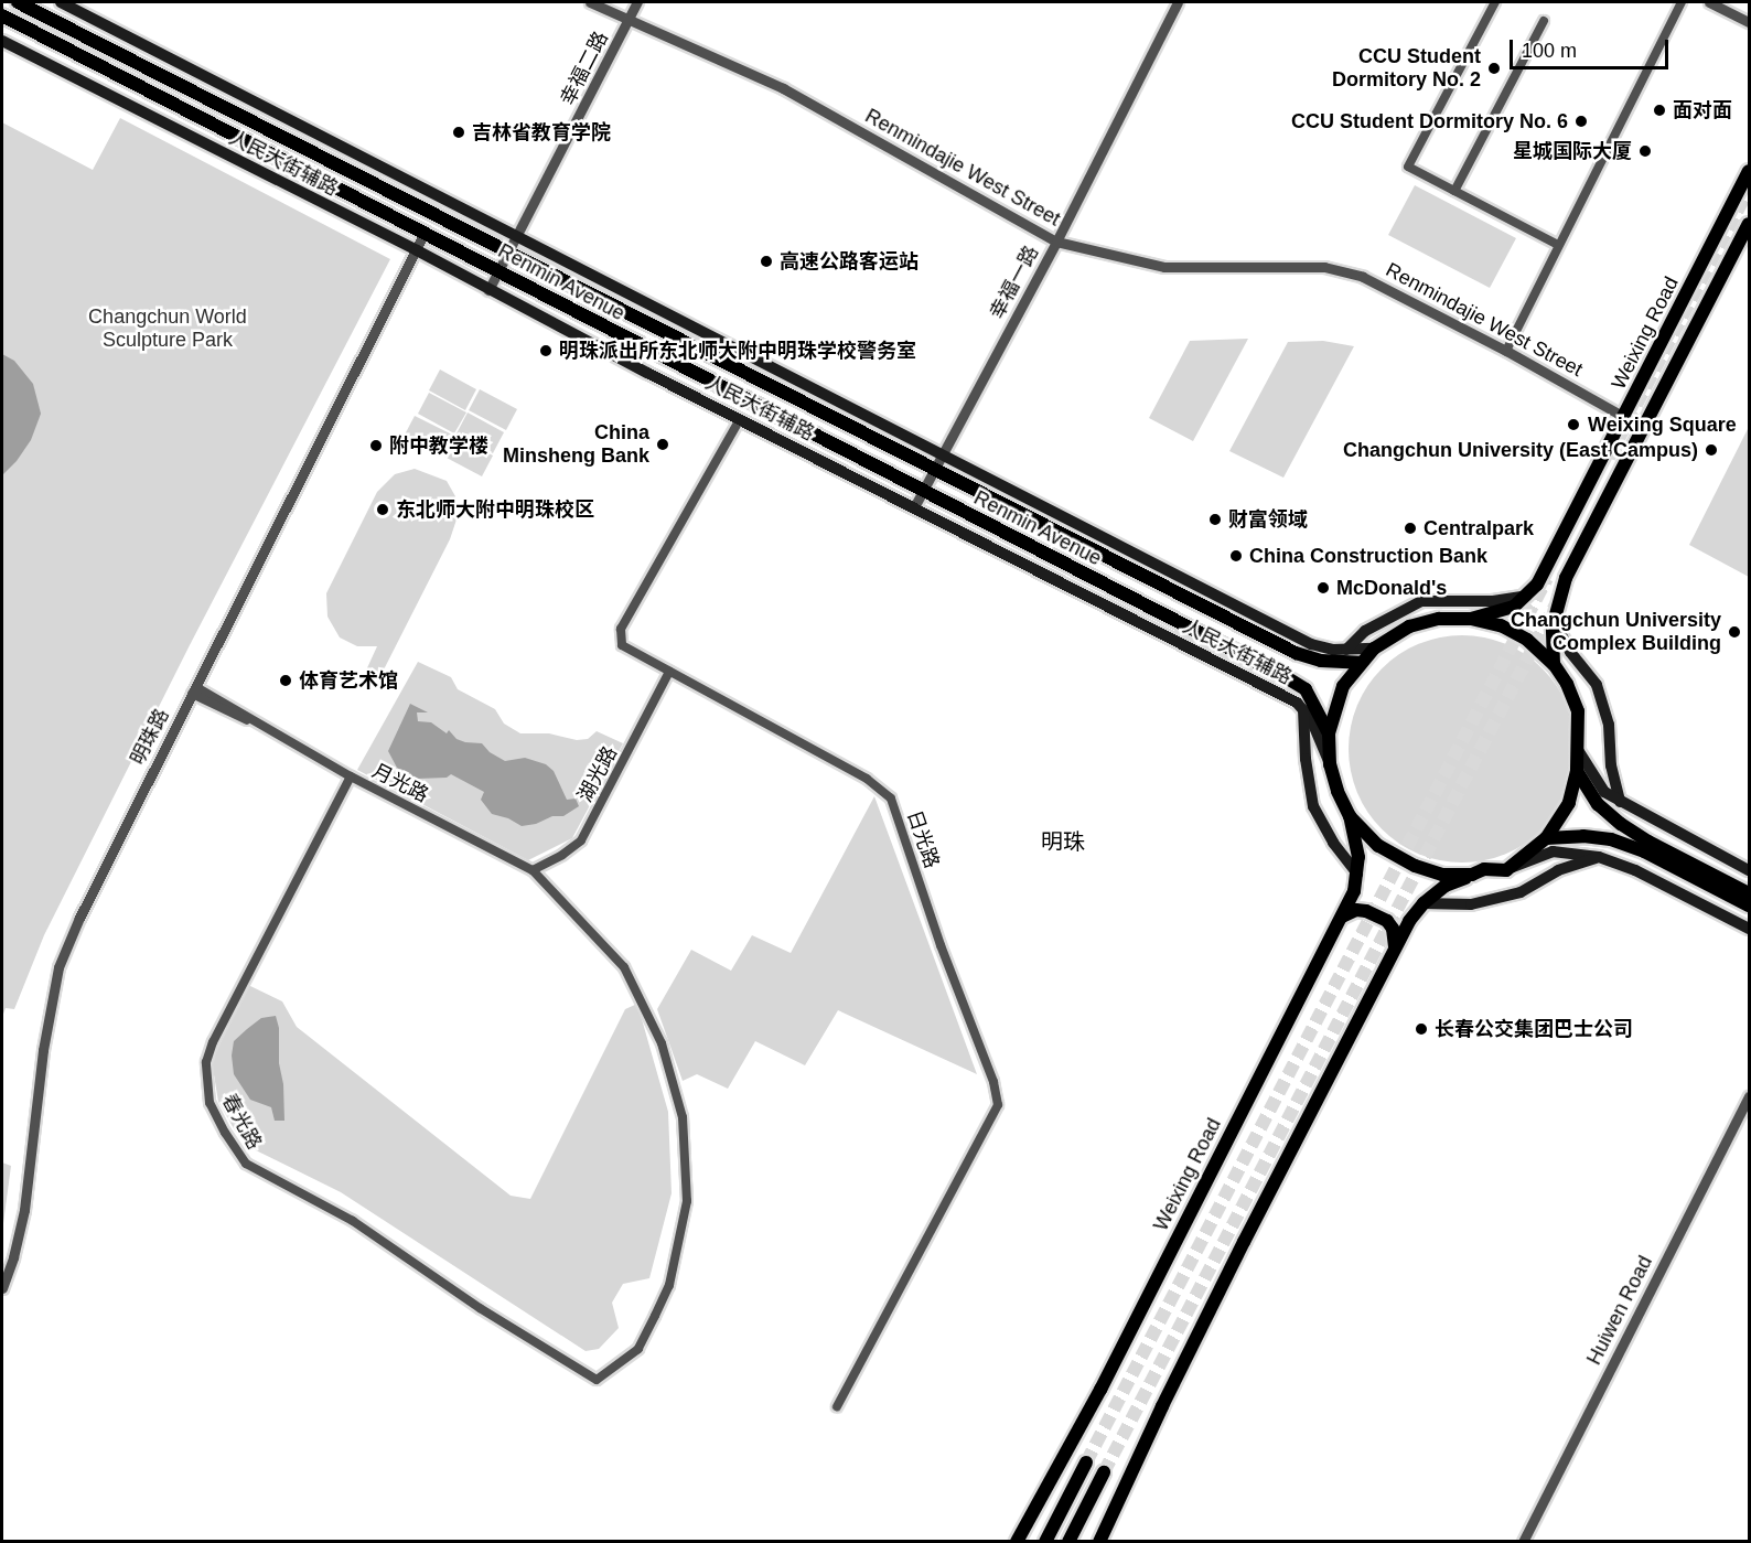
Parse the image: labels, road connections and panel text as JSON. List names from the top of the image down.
{
  "streets": {
    "main road": ["人民大街辅路", "Renmin Avenue", "Weixing Road"],
    "street": [
      "幸福二路",
      "Renmindajie West Street",
      "幸福一路",
      "明珠路",
      "湖光路",
      "月光路",
      "日光路",
      "春光路",
      "Huiwen Road"
    ]
  },
  "crossings": [
    ["幸福二路", "人民大街辅路"],
    ["幸福二路", "Renmindajie West Street"],
    ["幸福二路", "Renmin Avenue"],
    ["人民大街辅路", "幸福一路"],
    ["人民大街辅路", "明珠路"],
    ["人民大街辅路", "日光路"],
    ["Renmindajie West Street", "幸福一路"],
    ["Renmindajie West Street", "Weixing Road"],
    ["Renmin Avenue", "幸福一路"],
    ["Renmin Avenue", "明珠路"],
    ["明珠路", "月光路"],
    ["湖光路", "月光路"],
    ["湖光路", "日光路"],
    ["月光路", "春光路"]
  ],
  "districts": ["明珠"],
  "parks": ["Changchun World Sculpture Park"],
  "places": [
    "CCU Student Dormitory No. 2",
    "面对面",
    "CCU Student Dormitory No. 6",
    "吉林省教育学院",
    "星城国际大厦",
    "高速公路客运站",
    "明珠派出所东北师大附中明珠学校警务室",
    "Weixing Square",
    "China Minsheng Bank",
    "附中教学楼",
    "Changchun University (East Campus)",
    "东北师大附中明珠校区",
    "财富领域",
    "Centralpark",
    "China Construction Bank",
    "McDonald's",
    "Changchun University Complex Building",
    "体育艺术馆",
    "长春公交集团巴士公司"
  ],
  "scale_bar": "100 m"
}
